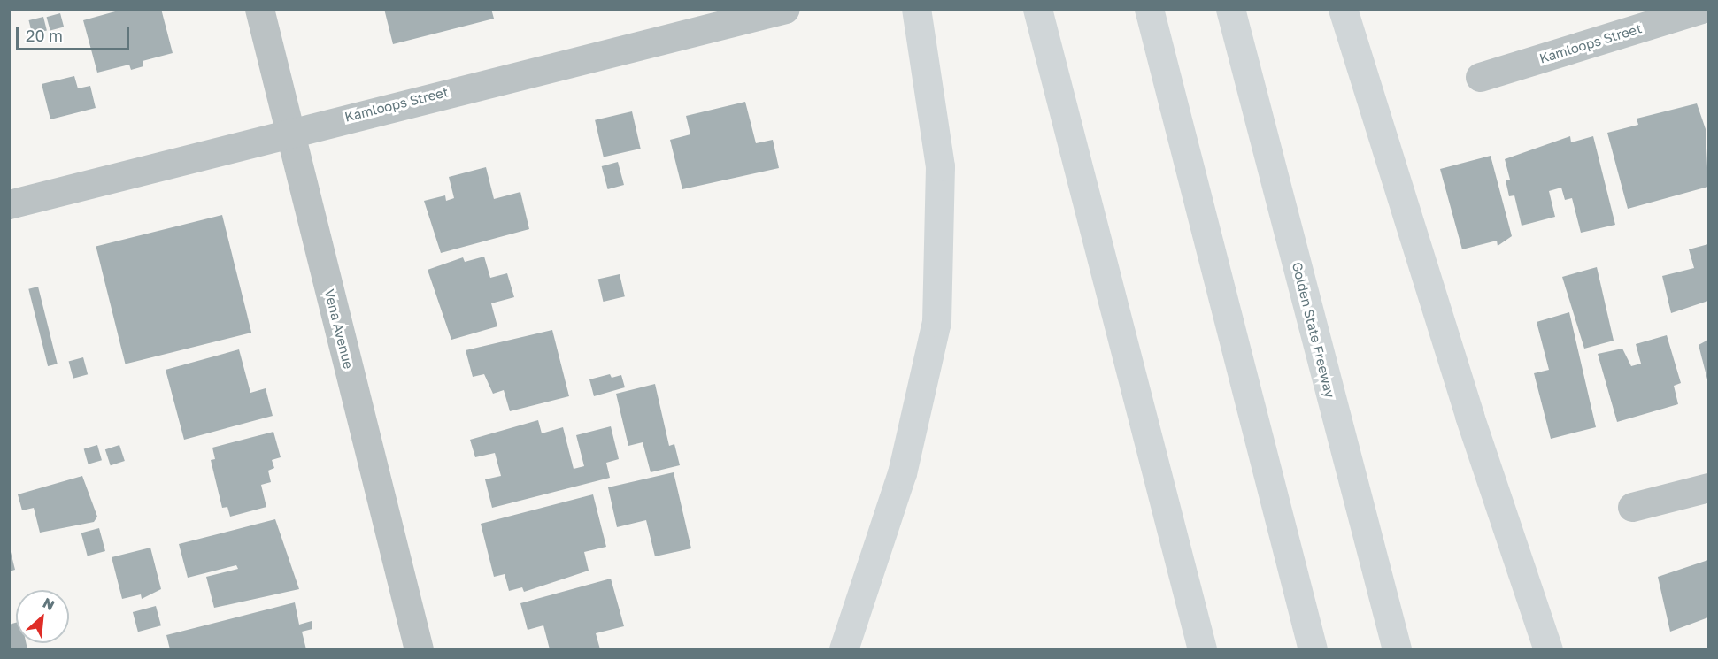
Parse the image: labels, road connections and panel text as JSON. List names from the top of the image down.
{
  "streets": {
    "highway": ["Golden State Freeway"],
    "street": ["Kamloops Street", "Vena Avenue"]
  },
  "crossings": [
    ["Kamloops Street", "Vena Avenue"]
  ],
  "scale_bar": "20 m",
  "north": "top right"
}
